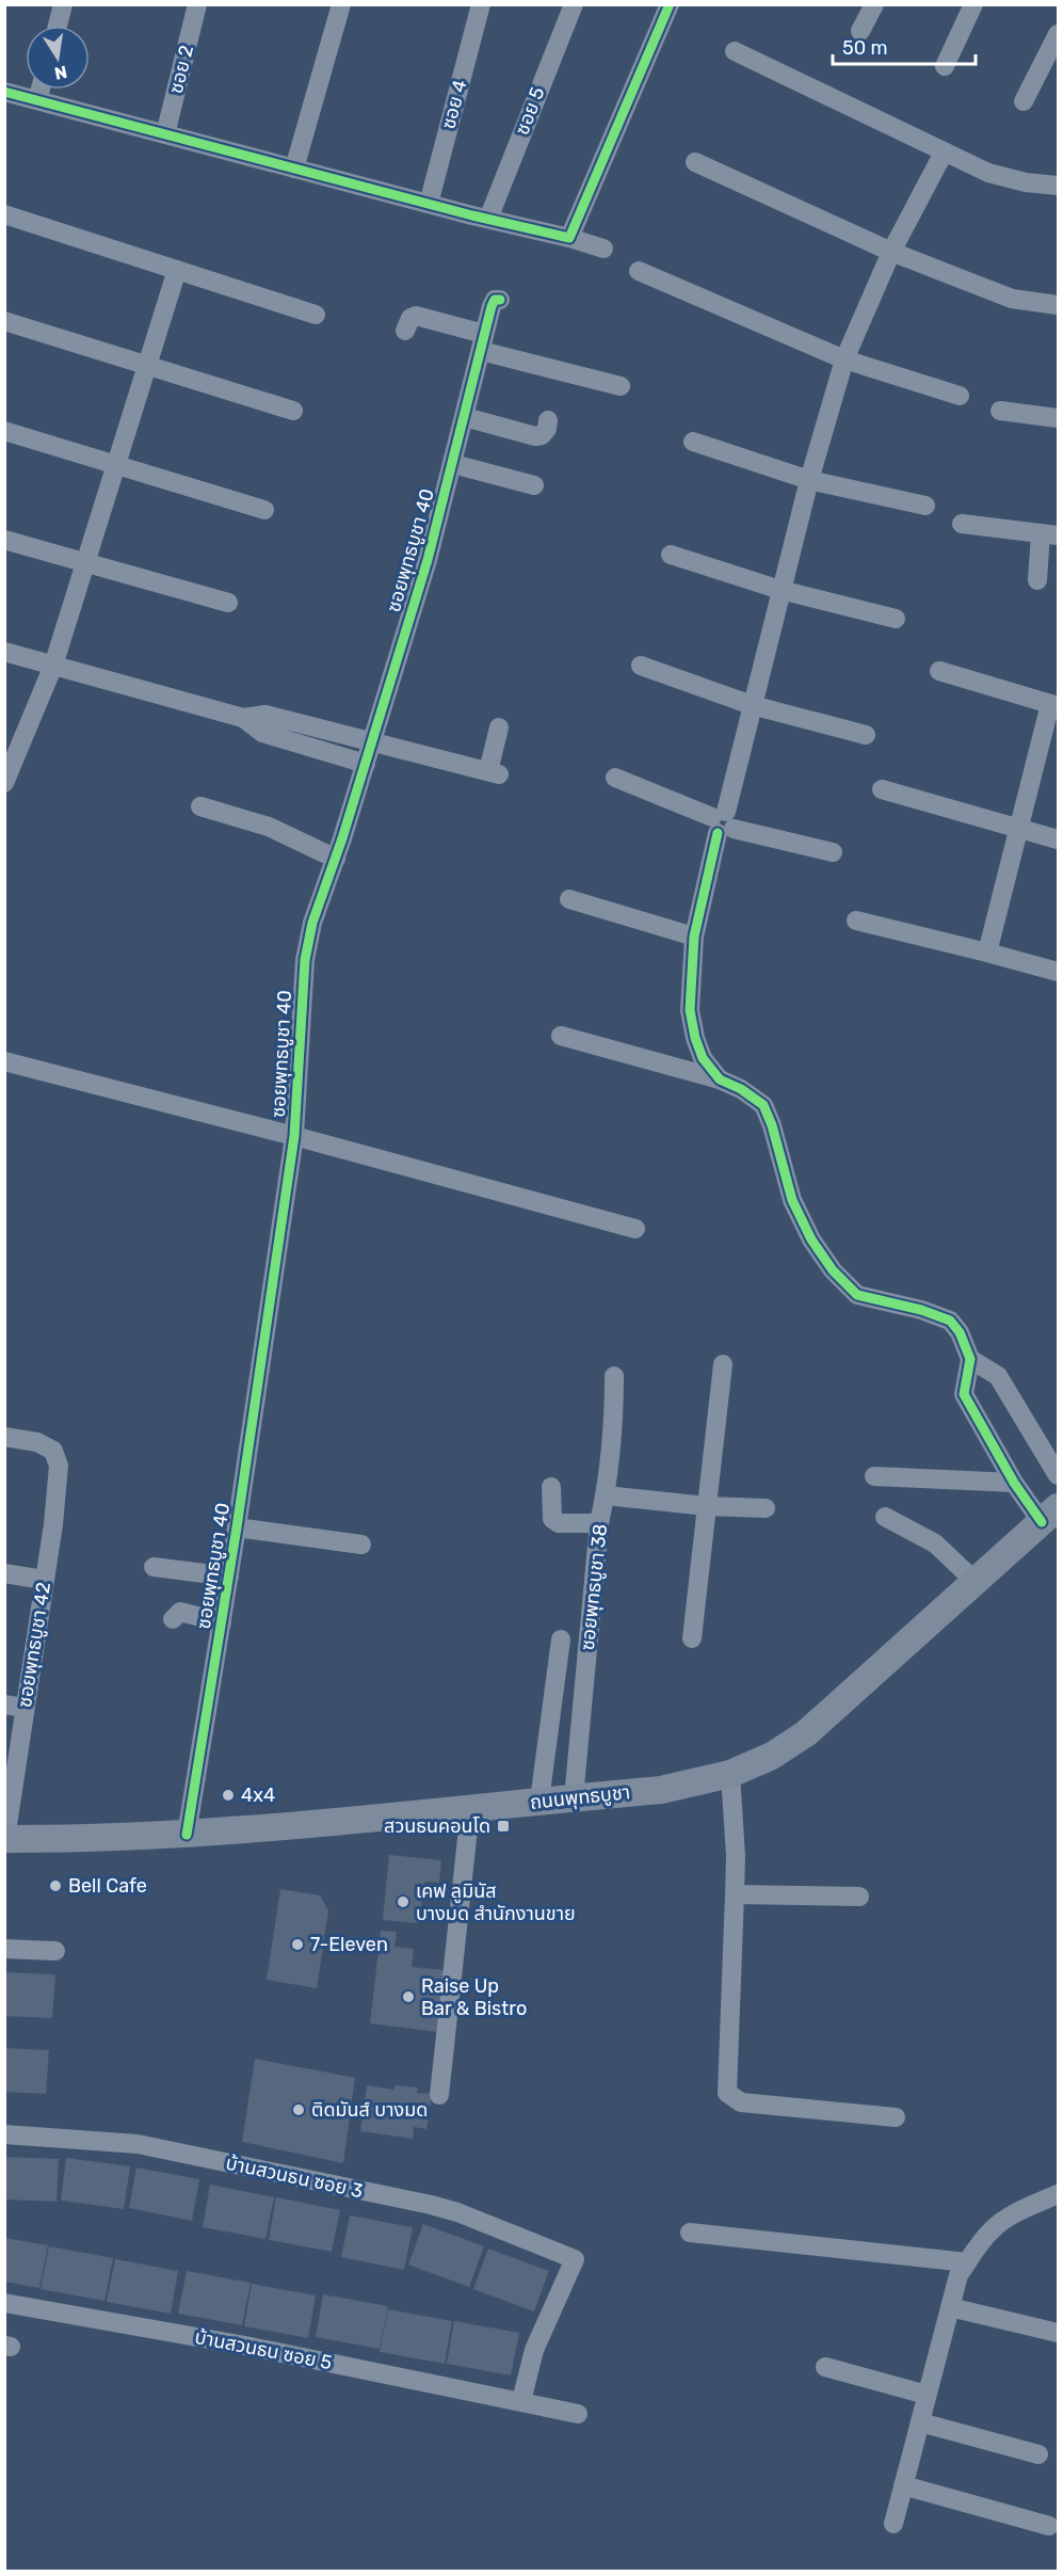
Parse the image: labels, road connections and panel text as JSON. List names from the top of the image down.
{
  "streets": {
    "main road": ["ถนนพุทธบูชา"],
    "street": [
      "ซอย 2",
      "ซอย 4",
      "ซอย 5",
      "ซอยพุทธบูชา 40",
      "ซอยพุทธบูชา 38",
      "ซอยพุทธบูชา 42",
      "บ้านสวนธน ซอย 3",
      "บ้านสวนธน ซอย 5"
    ]
  },
  "crossings": [
    ["ซอยพุทธบูชา 40", "ถนนพุทธบูชา"],
    ["ซอยพุทธบูชา 38", "ถนนพุทธบูชา"],
    ["ซอยพุทธบูชา 42", "ถนนพุทธบูชา"],
    ["บ้านสวนธน ซอย 3", "บ้านสวนธน ซอย 5"]
  ],
  "places": {
    "other": [
      "4x4",
      "Bell Cafe",
      "เคฟ ลูมินัส บางมด สำนักงานขาย",
      "7-Eleven",
      "Raise Up Bar & Bistro",
      "ติดมันส์ บางมด"
    ],
    "transit": ["สวนธนคอนโด"]
  },
  "scale_bar": "50 m",
  "north": "bottom"
}
